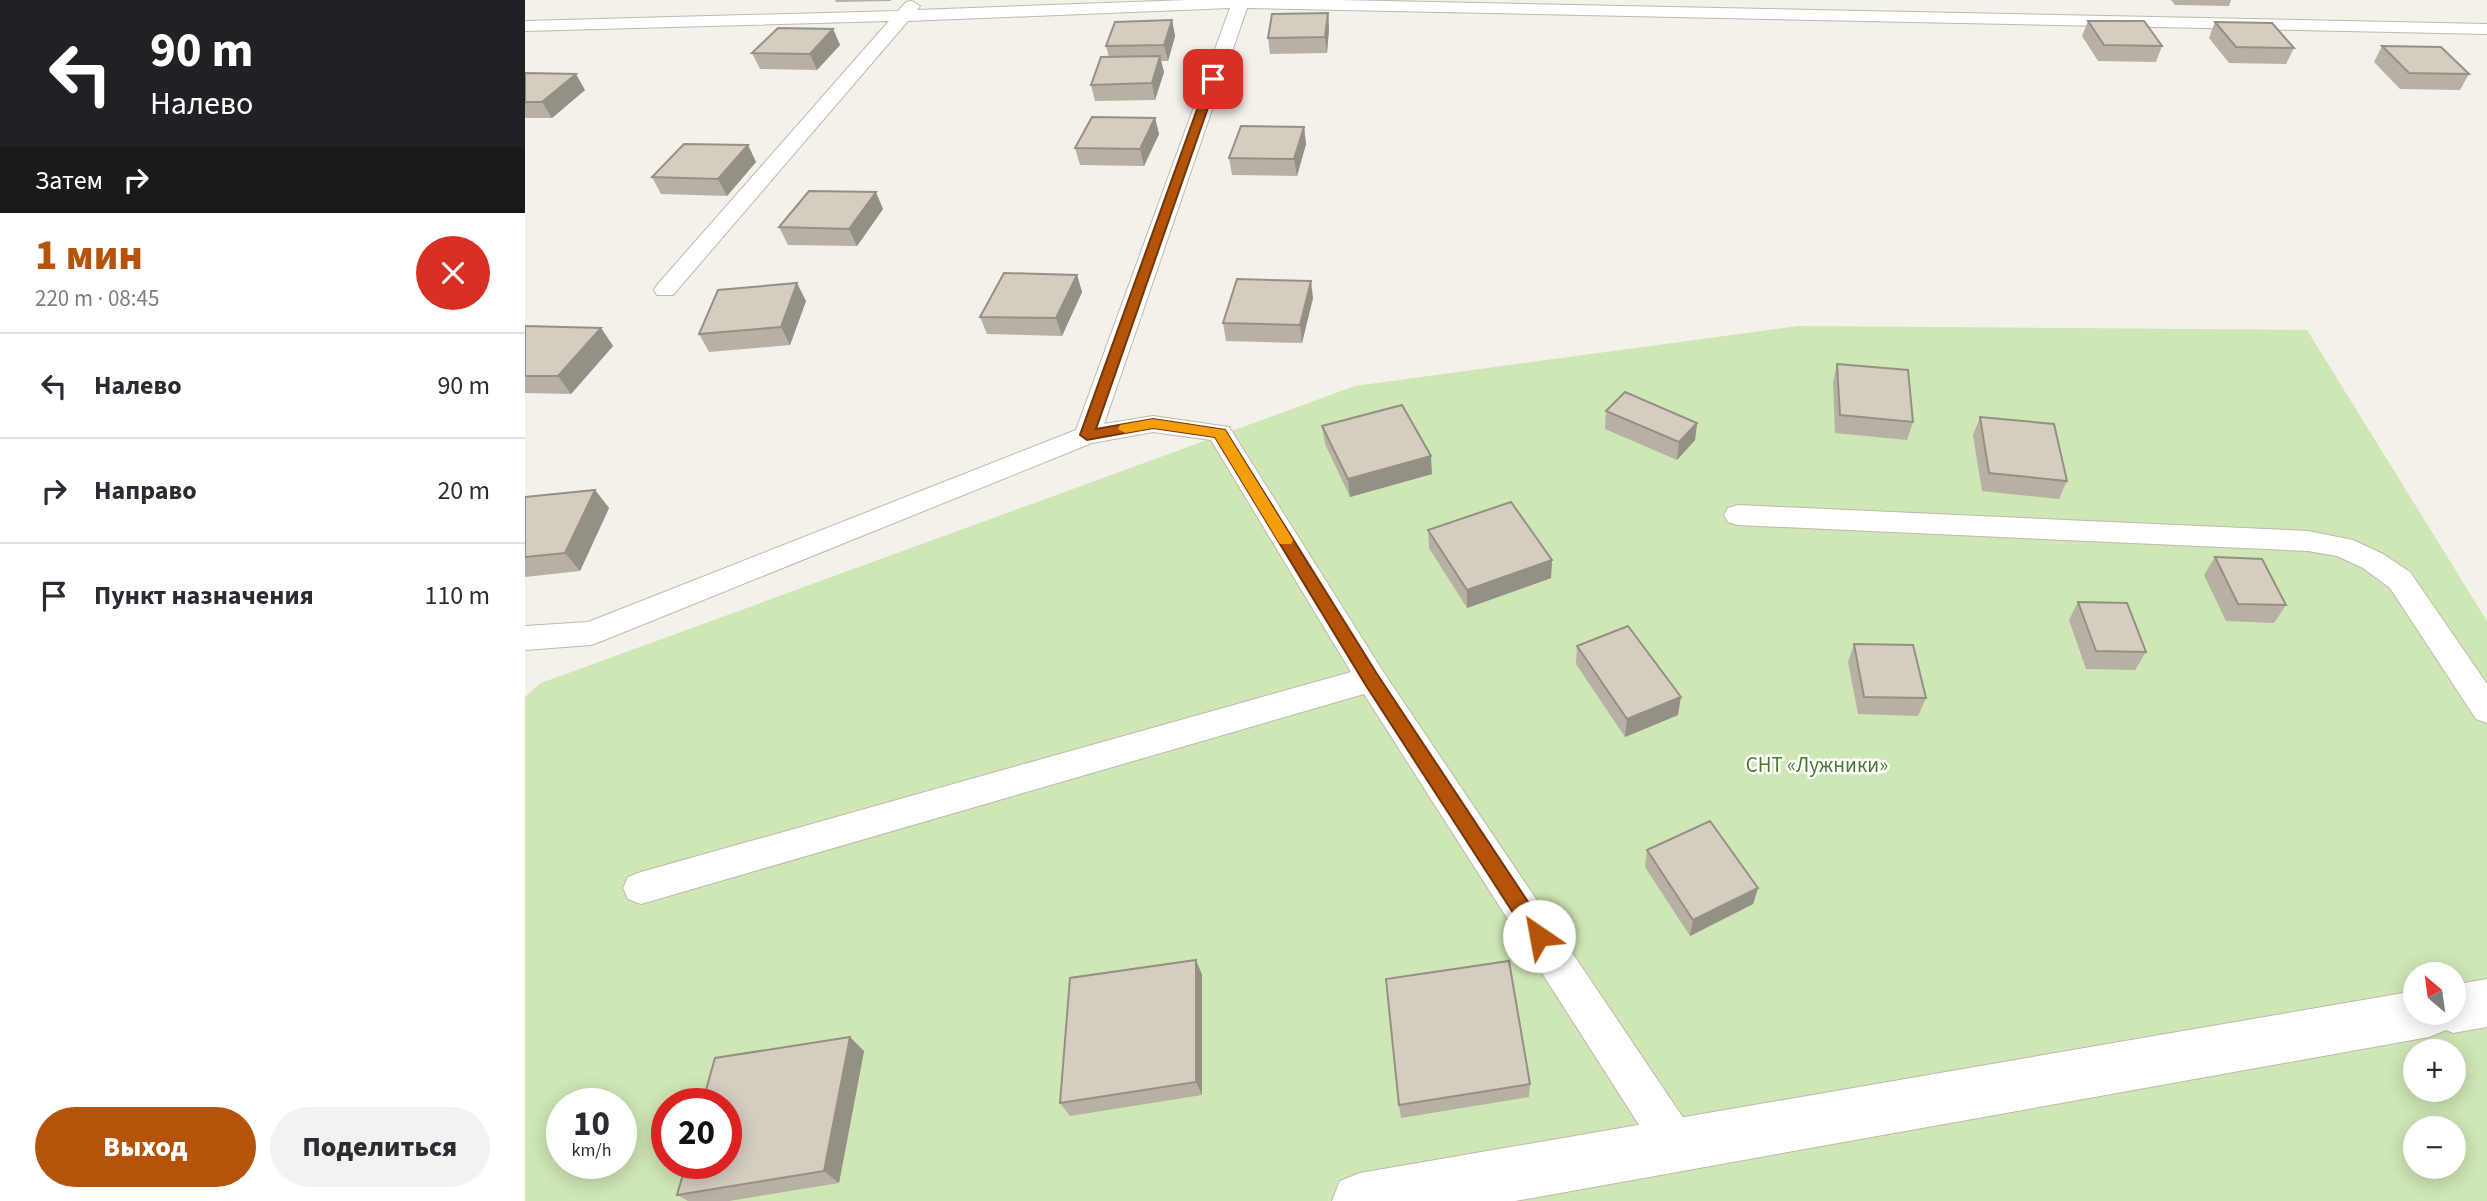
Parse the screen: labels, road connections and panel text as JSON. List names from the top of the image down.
{
  "parks": ["СНТ «Лужники»"],
  "north": "top left",
  "page": {
    "turn": ["90 m", "Налево"],
    "then": "Затем",
    "heading": ["1 мин", "220 m · 08:45"],
    "list": [
      {
        "name": "Налево",
        "value": "90 m"
      },
      {
        "name": "Направо",
        "value": "20 m"
      },
      {
        "name": "Пункт назначения",
        "value": "110 m"
      }
    ],
    "map_buttons": ["+", "−"],
    "speed": "10 km/h",
    "limit": "20",
    "buttons": ["Выход", "Поделиться"]
  }
}
